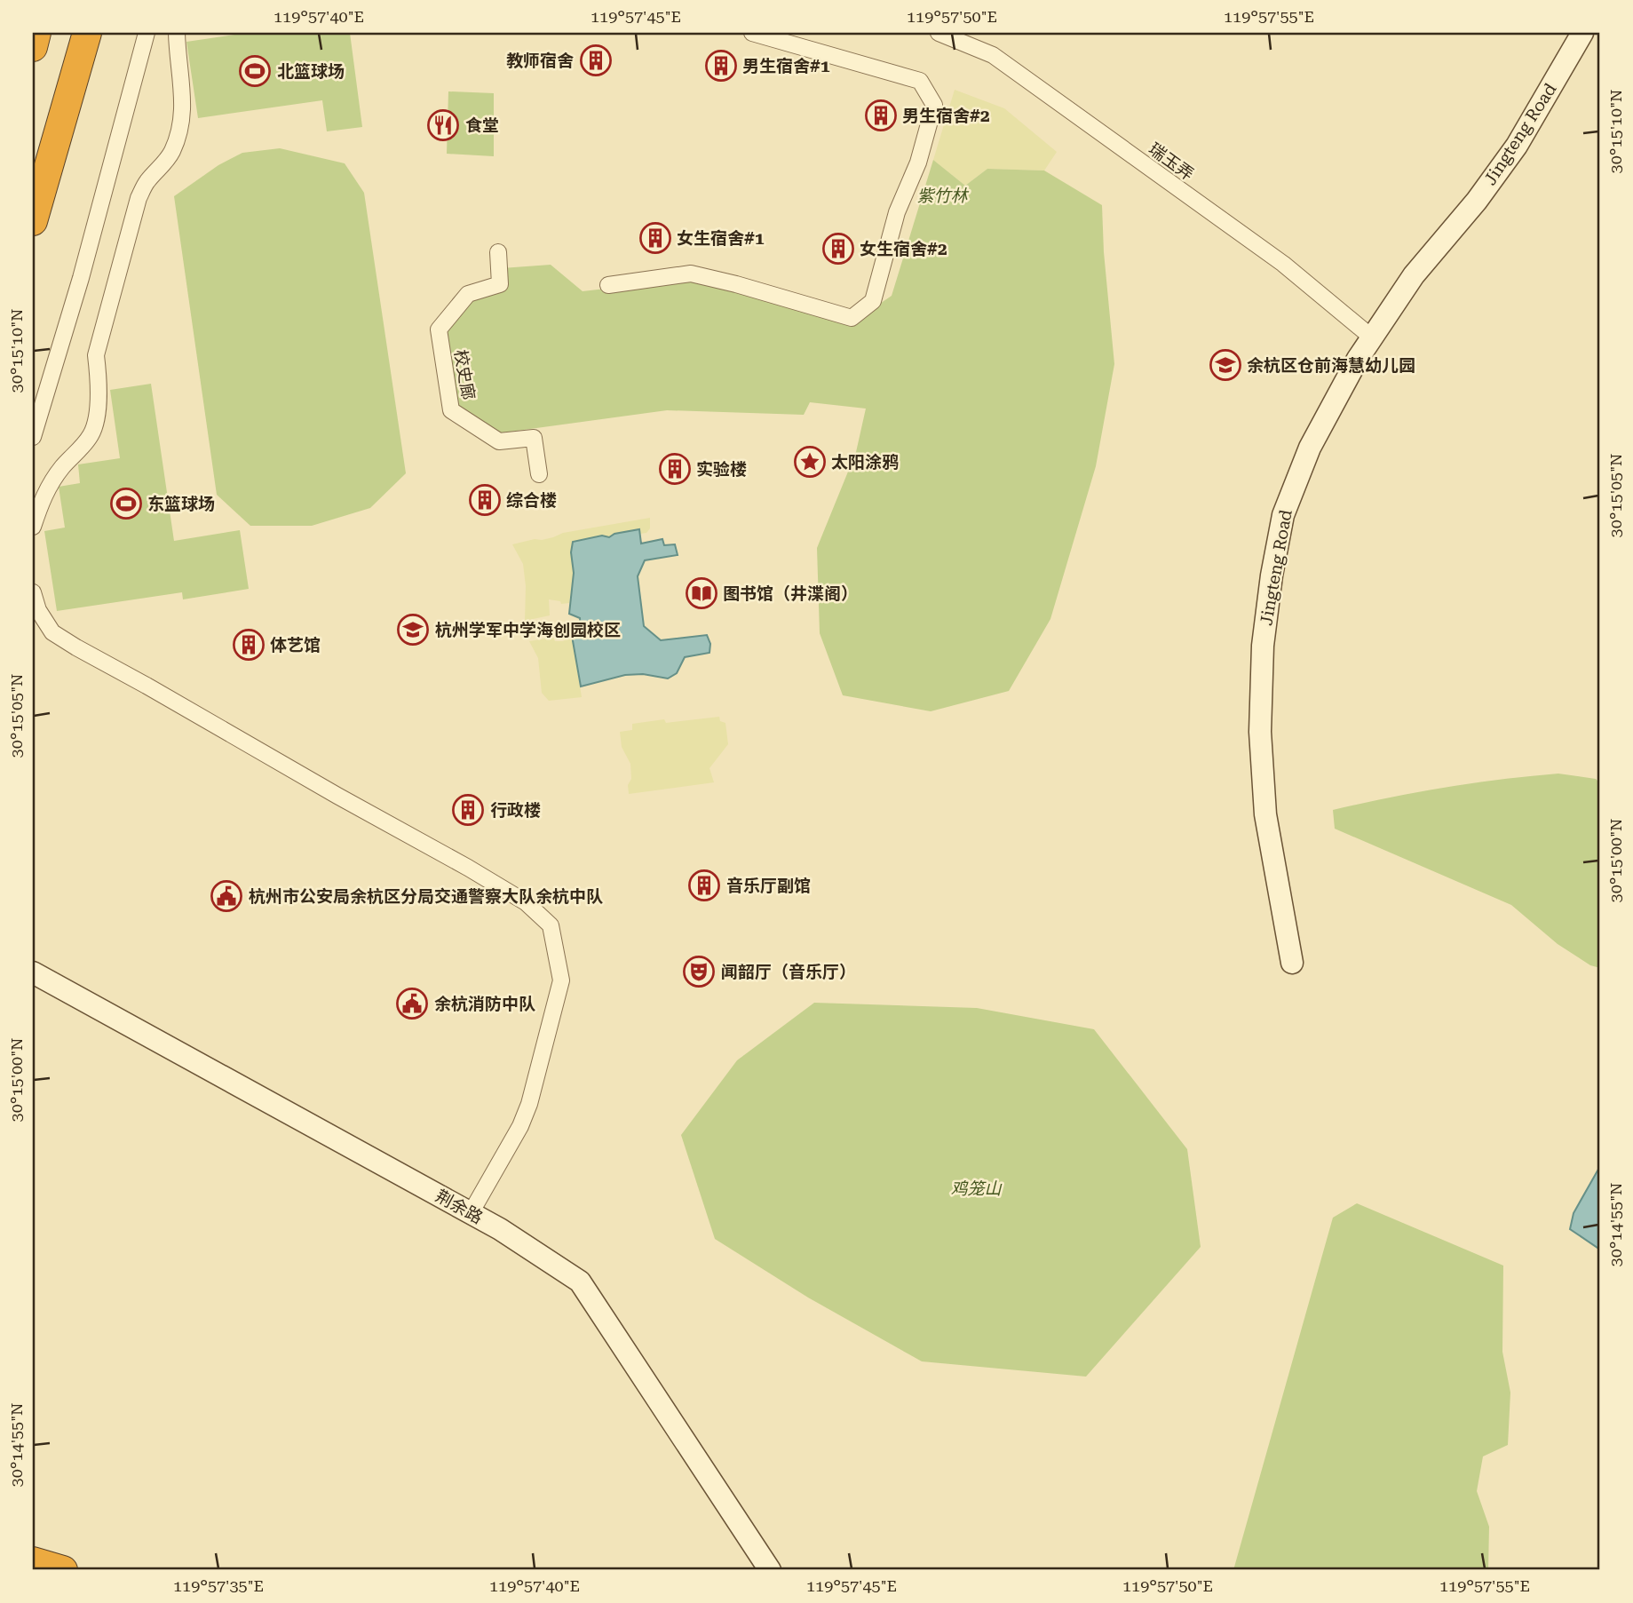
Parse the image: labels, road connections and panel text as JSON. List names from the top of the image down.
{
  "streets": {
    "street": [
      "Jingteng Road",
      "瑞玉弄",
      "校史廊",
      "荆余路"
    ]
  },
  "crossings": [
    ["Jingteng Road", "瑞玉弄"]
  ],
  "parks": ["紫竹林", "鸡笼山"],
  "places": {
    "building": [
      "教师宿舍",
      "男生宿舍#1",
      "男生宿舍#2",
      "女生宿舍#1",
      "女生宿舍#2",
      "实验楼",
      "综合楼",
      "体艺馆",
      "行政楼",
      "音乐厅副馆"
    ],
    "sports": ["北篮球场", "东篮球场"],
    "restaurant": ["食堂"],
    "school or university": ["余杭区仓前海慧幼儿园", "杭州学军中学海创园校区"],
    "place": ["太阳涂鸦"],
    "library": ["图书馆（井渫阁）"],
    "public building": ["杭州市公安局余杭区分局交通警察大队余杭中队", "余杭消防中队"],
    "theatre": ["闻韶厅（音乐厅）"]
  },
  "coordinates": [
    "119°57'40\"E",
    "119°57'45\"E",
    "119°57'50\"E",
    "119°57'55\"E",
    "30°15'10\"N",
    "30°15'05\"N",
    "30°15'00\"N",
    "30°14'55\"N",
    "119°57'35\"E"
  ]
}
